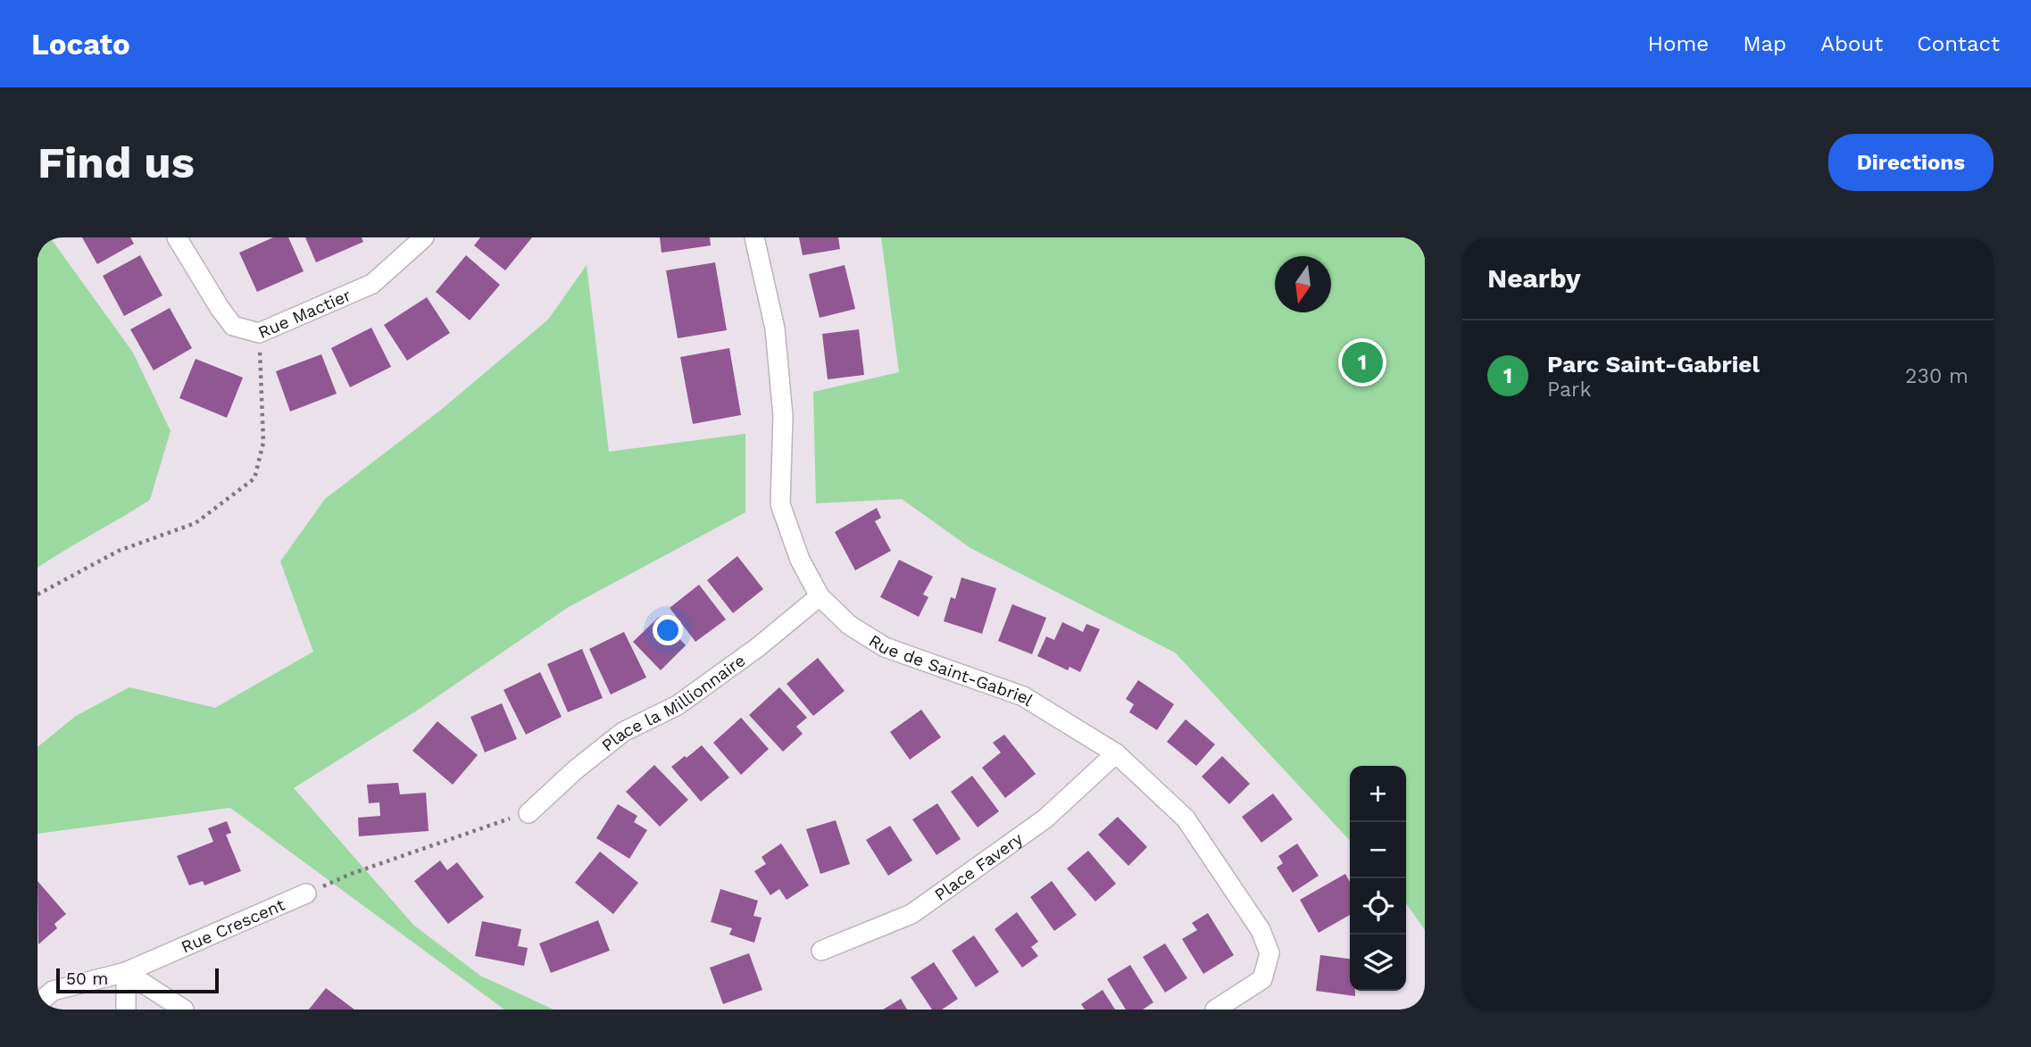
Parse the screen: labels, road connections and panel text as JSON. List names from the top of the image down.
{
  "streets": {
    "street": [
      "Rue Mactier",
      "Rue de Saint-Gabriel",
      "Place la Millionnaire",
      "Place Favery",
      "Rue Crescent"
    ]
  },
  "crossings": [
    ["Rue de Saint-Gabriel", "Place la Millionnaire"],
    ["Rue de Saint-Gabriel", "Place Favery"]
  ],
  "scale_bar": "50 m",
  "north": "bottom",
  "page": {
    "header": "Locato",
    "nav": [
      "Home",
      "Map",
      "About",
      "Contact"
    ],
    "buttons": "Directions",
    "title": "Find us",
    "heading": "Nearby",
    "list": [
      {
        "mark": "1",
        "name": "Parc Saint-Gabriel",
        "note": "Park",
        "value": "230 m"
      }
    ],
    "pins": "1",
    "map_buttons": ["+", "−"],
    "scale": "50 m"
  }
}
